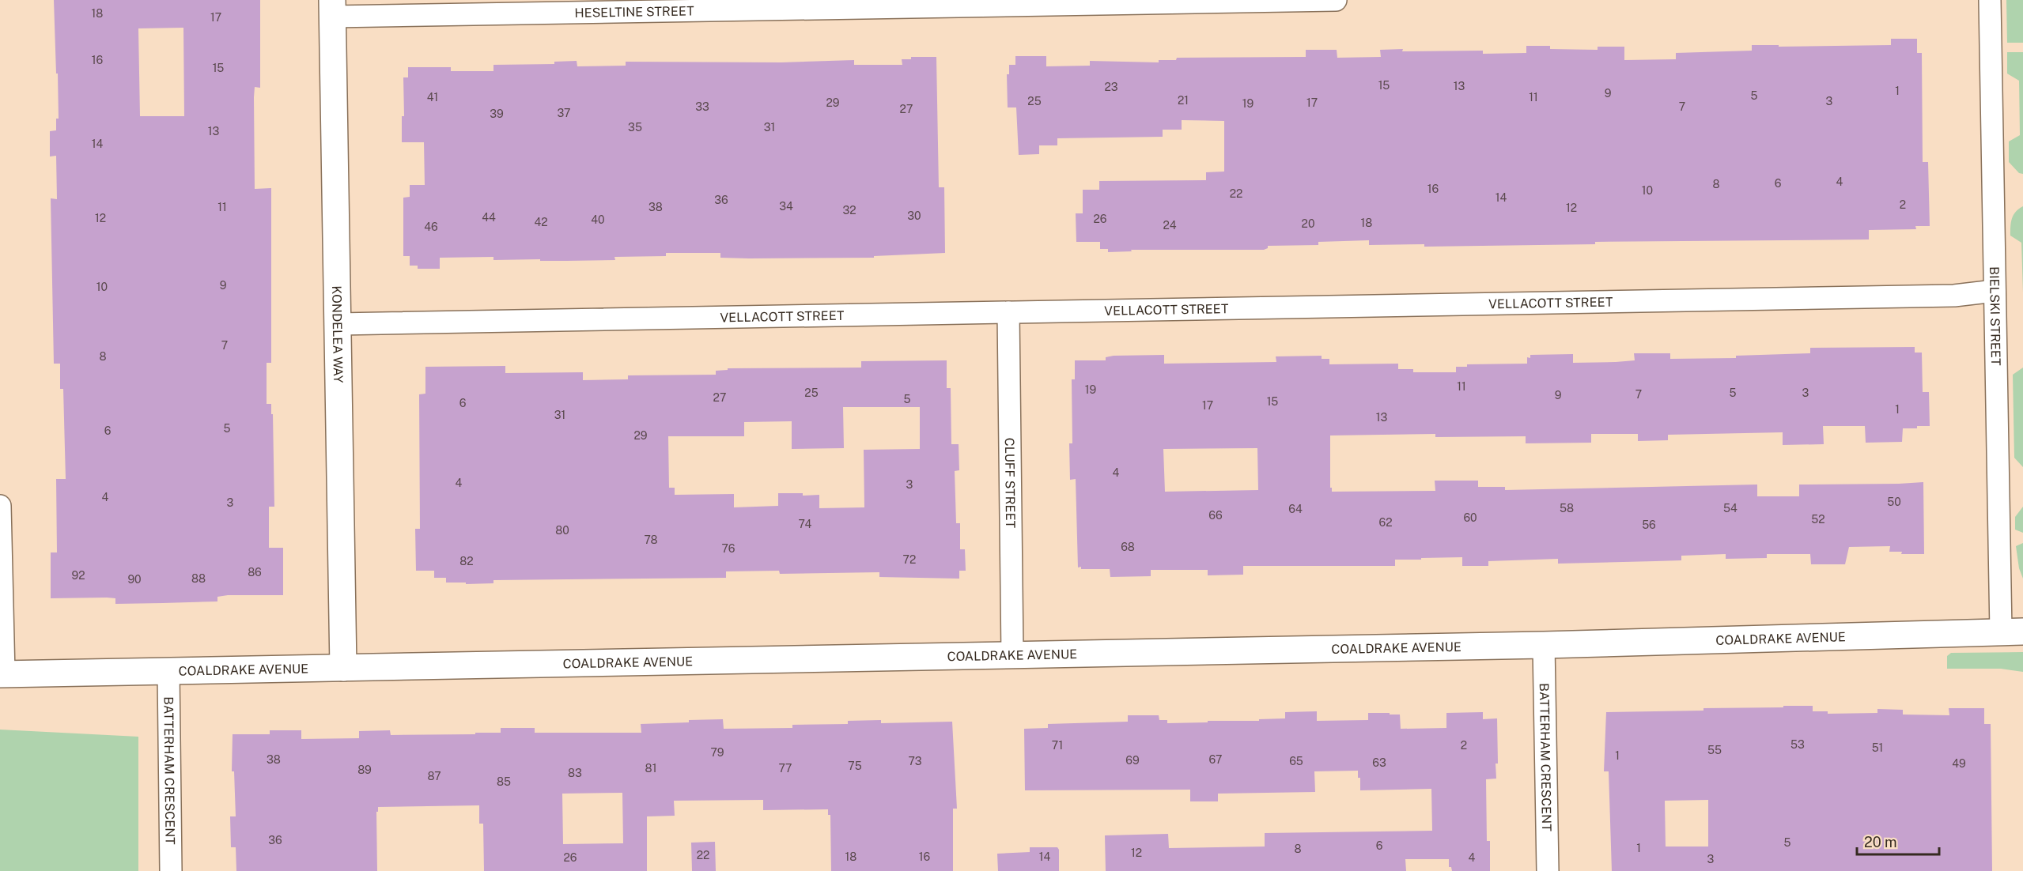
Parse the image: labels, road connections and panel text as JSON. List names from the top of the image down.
{
  "streets": {
    "street": [
      "HESELTINE STREET",
      "VELLACOTT STREET",
      "BIELSKI STREET",
      "KONDELEA WAY",
      "CLUFF STREET",
      "COALDRAKE AVENUE",
      "BATTERHAM CRESCENT"
    ]
  },
  "crossings": [
    ["HESELTINE STREET", "KONDELEA WAY"],
    ["VELLACOTT STREET", "BIELSKI STREET"],
    ["VELLACOTT STREET", "KONDELEA WAY"],
    ["VELLACOTT STREET", "CLUFF STREET"],
    ["BIELSKI STREET", "COALDRAKE AVENUE"],
    ["KONDELEA WAY", "COALDRAKE AVENUE"],
    ["CLUFF STREET", "COALDRAKE AVENUE"],
    ["COALDRAKE AVENUE", "BATTERHAM CRESCENT"]
  ],
  "house_numbers": [
    "18",
    "17",
    "16",
    "15",
    "15",
    "13",
    "23",
    "1",
    "9",
    "5",
    "41",
    "11",
    "21",
    "25",
    "3",
    "29",
    "17",
    "19",
    "33",
    "7",
    "27",
    "37",
    "39",
    "35",
    "31",
    "13",
    "14",
    "4",
    "6",
    "8",
    "16",
    "10",
    "22",
    "14",
    "36",
    "2",
    "34",
    "11",
    "38",
    "12",
    "32",
    "30",
    "44",
    "12",
    "26",
    "40",
    "42",
    "18",
    "20",
    "24",
    "46",
    "9",
    "10",
    "7",
    "8",
    "11",
    "19",
    "25",
    "5",
    "3",
    "7",
    "9",
    "27",
    "5",
    "15",
    "6",
    "17",
    "1",
    "31",
    "13",
    "5",
    "6",
    "29",
    "4",
    "4",
    "3",
    "4",
    "50",
    "3",
    "58",
    "54",
    "64",
    "66",
    "60",
    "52",
    "62",
    "74",
    "56",
    "80",
    "78",
    "68",
    "76",
    "72",
    "82",
    "86",
    "92",
    "88",
    "90",
    "53",
    "71",
    "2",
    "51",
    "55",
    "79",
    "1",
    "38",
    "67",
    "69",
    "73",
    "65",
    "63",
    "49",
    "75",
    "81",
    "77",
    "89",
    "83",
    "87",
    "85",
    "36",
    "5",
    "6",
    "1",
    "8",
    "12",
    "22",
    "18",
    "16",
    "14",
    "26",
    "4",
    "3"
  ],
  "scale_bar": "20 m"
}
